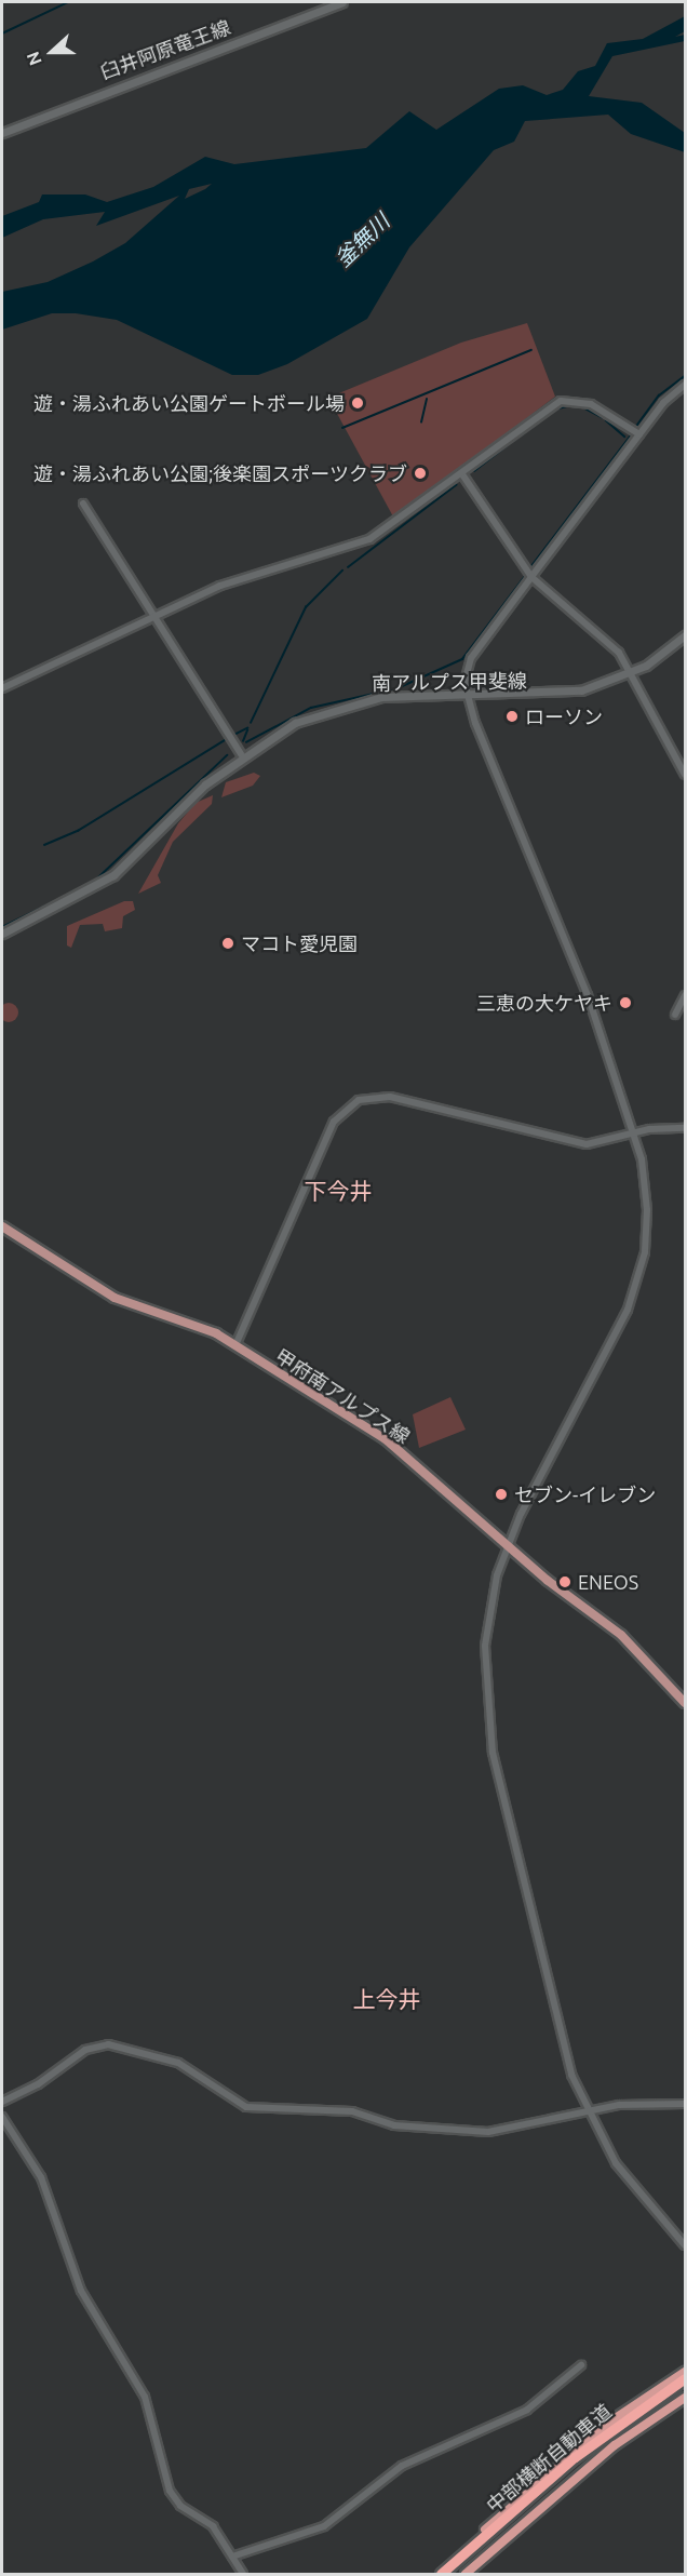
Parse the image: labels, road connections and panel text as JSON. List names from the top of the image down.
{
  "streets": {
    "highway": ["中部横断自動車道"],
    "main road": ["臼井阿原竜王線", "南アルプス甲斐線", "甲府南アルプス線"]
  },
  "districts": ["下今井", "上今井"],
  "water": ["釜無川"],
  "places": [
    "遊・湯ふれあい公園ゲートボール場",
    "遊・湯ふれあい公園;後楽園スポーツクラブ",
    "ローソン",
    "マコト愛児園",
    "三恵の大ケヤキ",
    "セブン-イレブン",
    "ENEOS"
  ],
  "north": "left"
}
